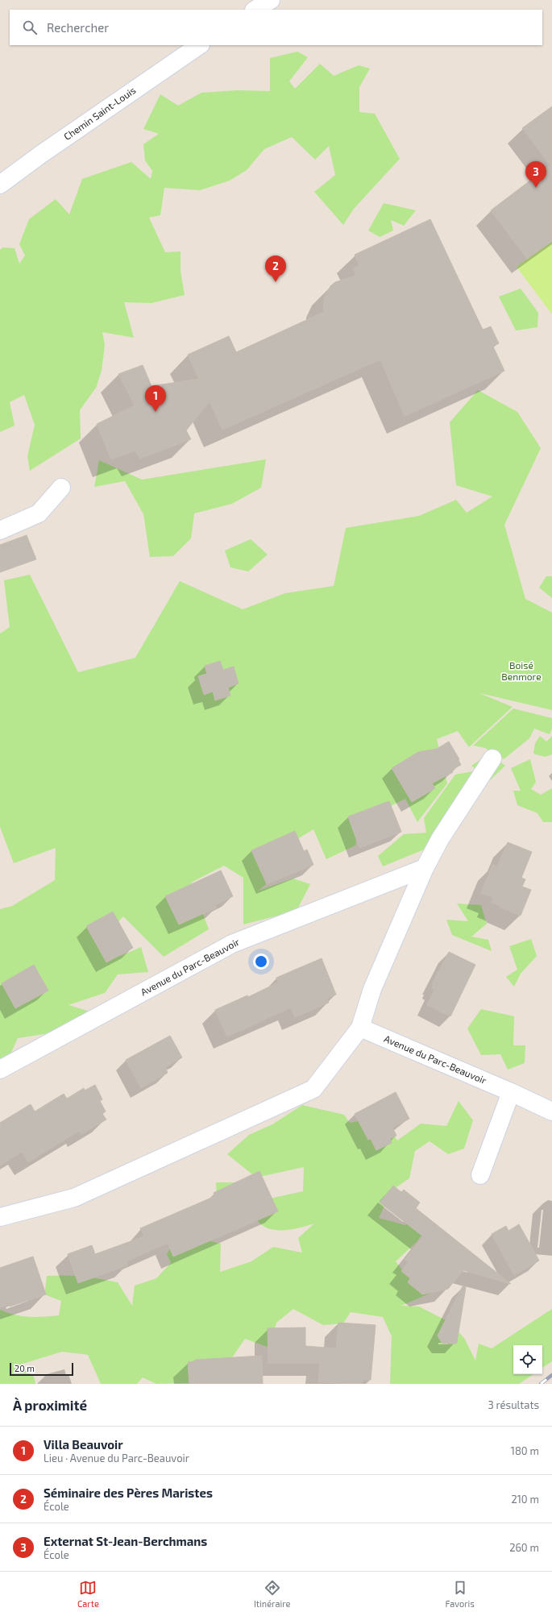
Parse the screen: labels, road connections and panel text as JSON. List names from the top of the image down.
{
  "streets": {
    "street": ["Chemin Saint-Louis", "Avenue du Parc-Beauvoir"]
  },
  "parks": ["Boisé Benmore"],
  "scale_bar": "20 m",
  "page": {
    "search": "Rechercher",
    "pins": ["3", "2", "1"],
    "scale": "20 m",
    "heading": ["À proximité", "3 résultats"],
    "list": [
      {
        "mark": "1",
        "name": "Villa Beauvoir",
        "note": "Lieu · Avenue du Parc-Beauvoir",
        "value": "180 m"
      },
      {
        "mark": "2",
        "name": "Séminaire des Pères Maristes",
        "note": "École",
        "value": "210 m"
      },
      {
        "mark": "3",
        "name": "Externat St-Jean-Berchmans",
        "note": "École",
        "value": "260 m"
      }
    ],
    "nav": ["Carte", "Itinéraire", "Favoris"]
  }
}
